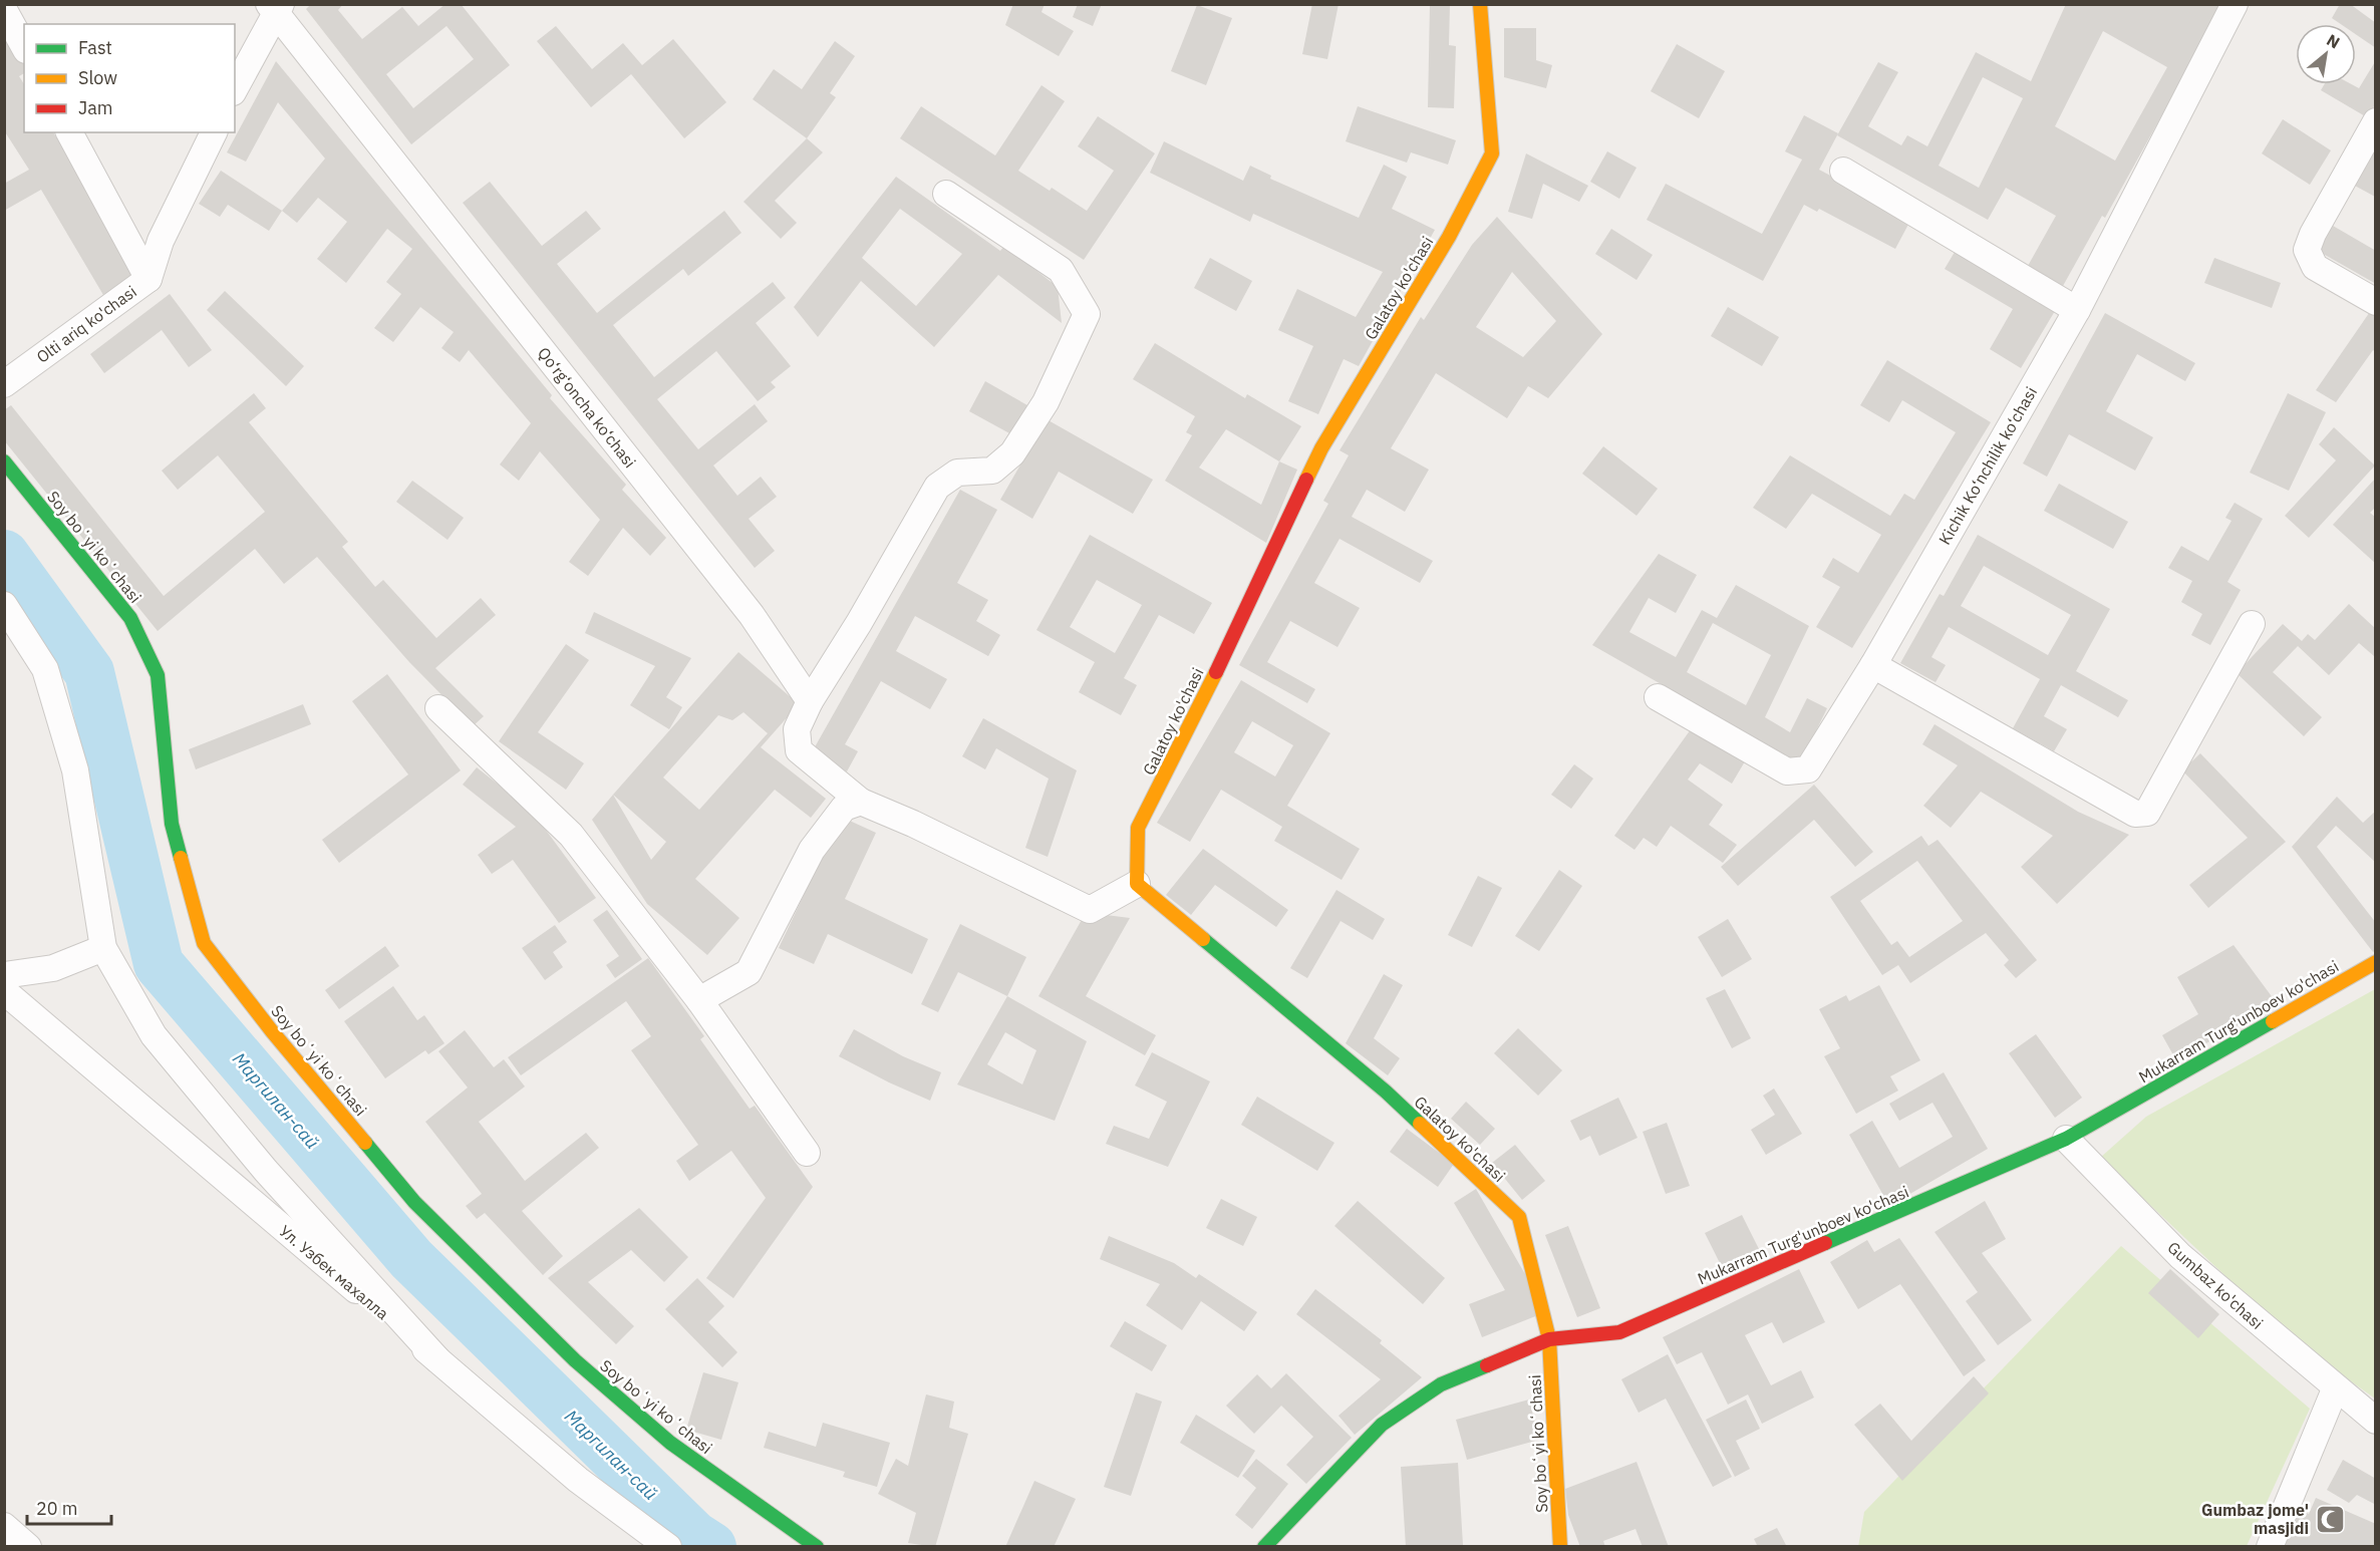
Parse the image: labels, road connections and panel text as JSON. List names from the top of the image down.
{
  "streets": {
    "street": [
      "Galatoy ko'chasi",
      "Olti ariq ko'chasi",
      "Qo‘rg‘oncha ko‘chasi",
      "Kichik Ko‘nchilik ko‘chasi",
      "Soy boʻyi koʻchasi",
      "Mukarram Turg'unboev ko'chasi",
      "Ул. Узбек махалла",
      "Gumbaz ko'chasi"
    ]
  },
  "crossings": [
    ["Galatoy ko'chasi", "Soy boʻyi koʻchasi"],
    ["Galatoy ko'chasi", "Mukarram Turg'unboev ko'chasi"],
    ["Soy boʻyi koʻchasi", "Mukarram Turg'unboev ko'chasi"],
    ["Mukarram Turg'unboev ko'chasi", "Gumbaz ko'chasi"]
  ],
  "water": ["Маргилан-сай"],
  "places": {
    "mosque": ["Gumbaz jome' masjidi"]
  },
  "legend": ["Fast", "Slow", "Jam"],
  "scale_bar": "20 m",
  "north": "top right"
}
